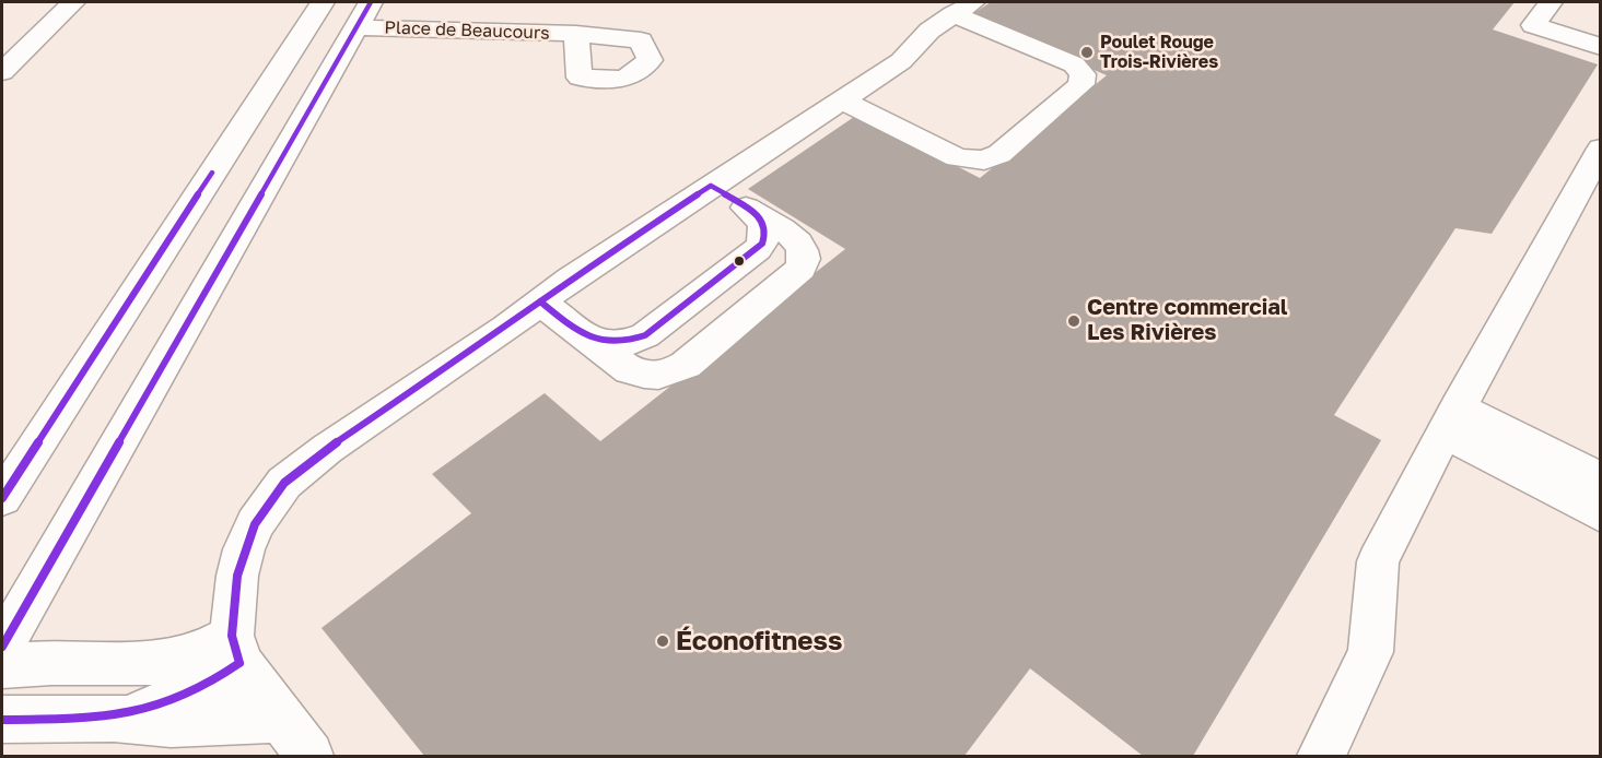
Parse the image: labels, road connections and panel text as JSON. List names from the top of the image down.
{
  "streets": {
    "street": ["Place de Beaucours"]
  },
  "places": ["Poulet Rouge Trois-Rivières", "Centre commercial Les Rivières", "Éconofitness"]
}
